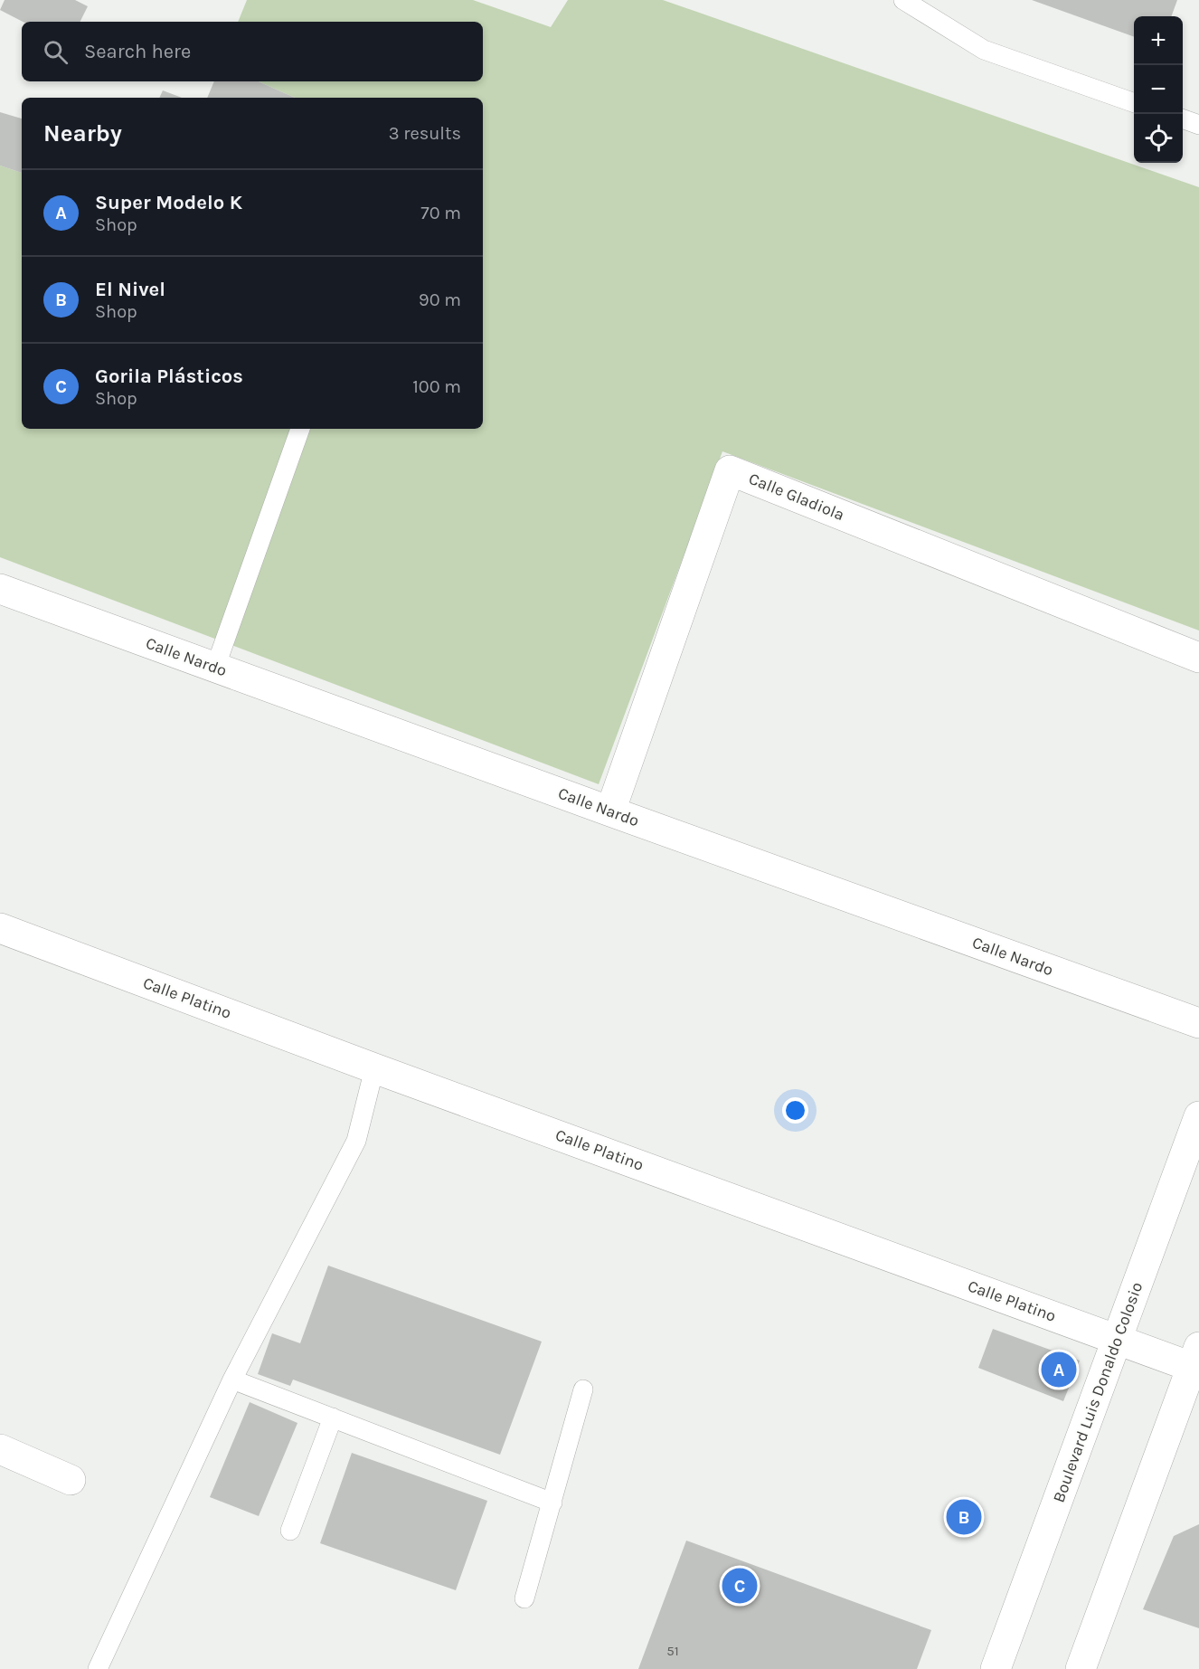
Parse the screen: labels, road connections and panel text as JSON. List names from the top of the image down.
{
  "streets": {
    "street": [
      "Calle Gladiola",
      "Calle Nardo",
      "Calle Platino",
      "Boulevard Luis Donaldo Colosio"
    ]
  },
  "crossings": [
    ["Calle Gladiola", "Calle Nardo"],
    ["Calle Platino", "Boulevard Luis Donaldo Colosio"]
  ],
  "house_numbers": ["51"],
  "page": {
    "map_buttons": ["+", "−"],
    "search": "Search here",
    "heading": ["Nearby", "3 results"],
    "list": [
      {
        "mark": "A",
        "name": "Super Modelo K",
        "note": "Shop",
        "value": "70 m"
      },
      {
        "mark": "B",
        "name": "El Nivel",
        "note": "Shop",
        "value": "90 m"
      },
      {
        "mark": "C",
        "name": "Gorila Plásticos",
        "note": "Shop",
        "value": "100 m"
      }
    ],
    "pins": ["A", "B", "C"]
  }
}
